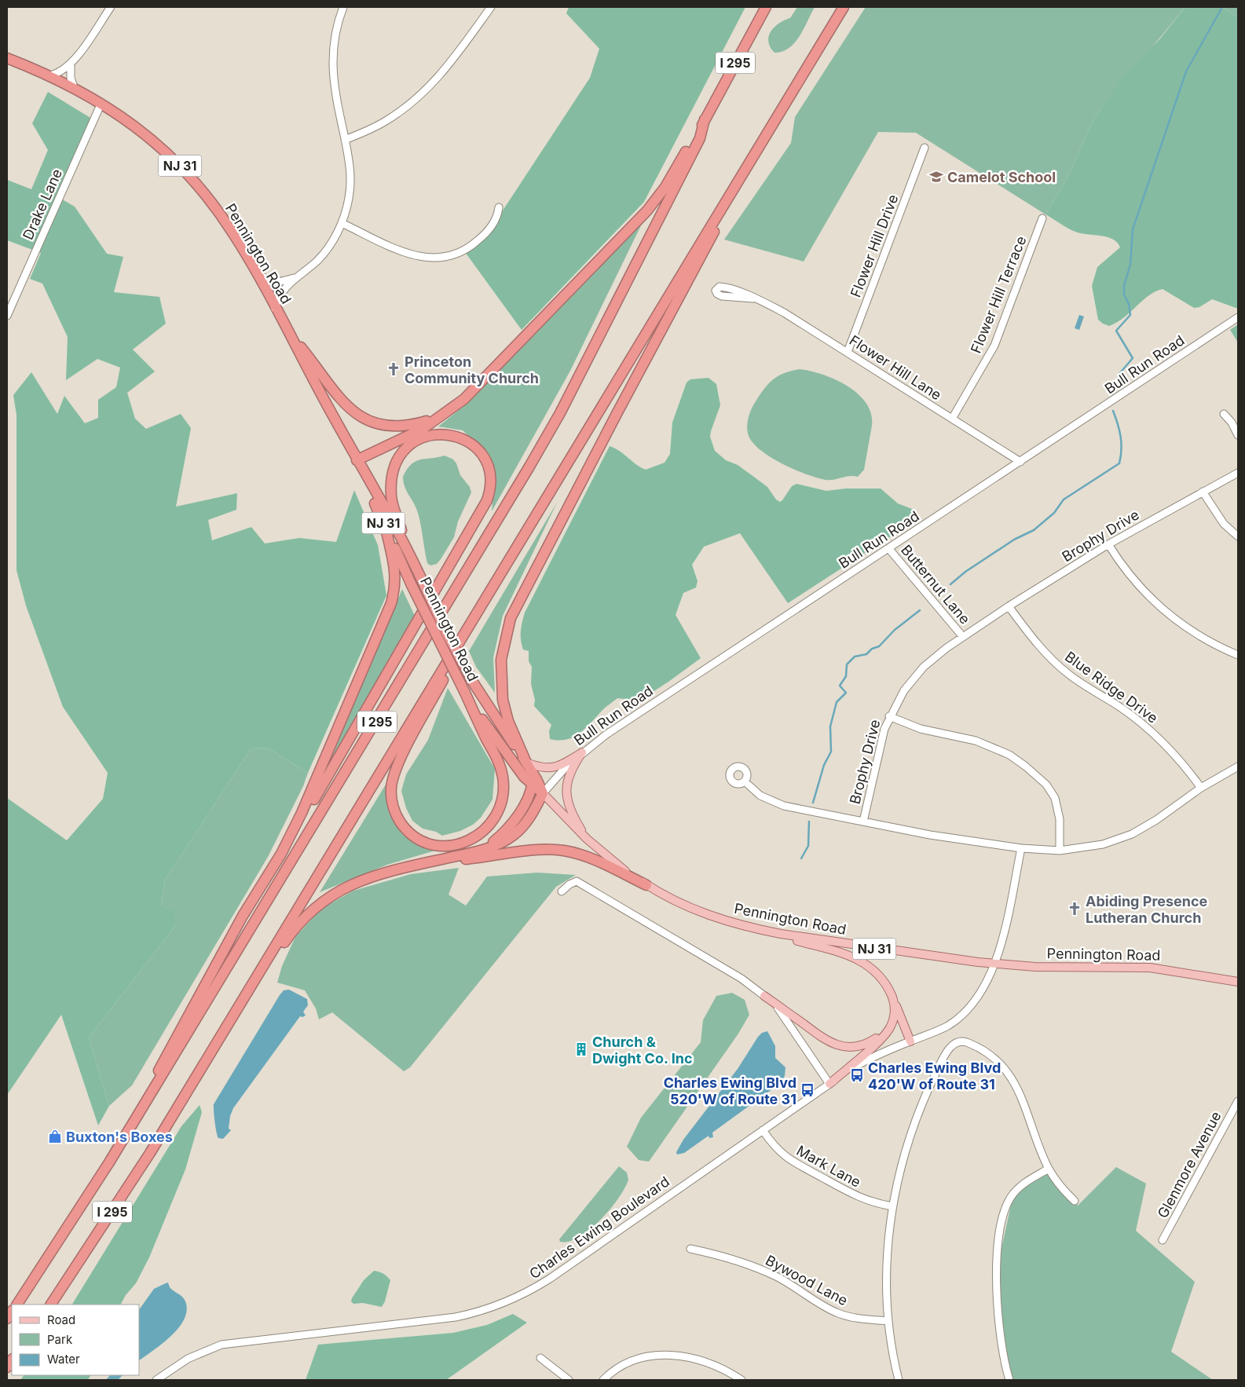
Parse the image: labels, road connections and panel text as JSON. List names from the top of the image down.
{
  "streets": {
    "highway": ["I 295", "NJ 31", "Pennington Road"],
    "street": [
      "Drake Lane",
      "Flower Hill Drive",
      "Flower Hill Terrace",
      "Bull Run Road",
      "Flower Hill Lane",
      "Brophy Drive",
      "Butternut Lane",
      "Blue Ridge Drive",
      "Glenmore Avenue",
      "Mark Lane",
      "Charles Ewing Boulevard",
      "Bywood Lane"
    ]
  },
  "crossings": [
    ["Drake Lane", "Pennington Road"],
    ["Flower Hill Drive", "Flower Hill Lane"],
    ["Pennington Road", "Bull Run Road"],
    ["Pennington Road", "Charles Ewing Boulevard"],
    ["Flower Hill Terrace", "Flower Hill Lane"],
    ["Bull Run Road", "Flower Hill Lane"],
    ["Bull Run Road", "Butternut Lane"],
    ["Brophy Drive", "Butternut Lane"],
    ["Brophy Drive", "Blue Ridge Drive"],
    ["Brophy Drive", "Charles Ewing Boulevard"],
    ["Mark Lane", "Charles Ewing Boulevard"]
  ],
  "places": {
    "school or university": ["Camelot School"],
    "church": ["Princeton Community Church", "Abiding Presence Lutheran Church"],
    "building": ["Church & Dwight Co. Inc"],
    "bus stop": ["Charles Ewing Blvd 420'W of Route 31", "Charles Ewing Blvd 520'W of Route 31"],
    "shop": ["Buxton's Boxes"]
  },
  "legend": ["Road", "Park", "Water"]
}
